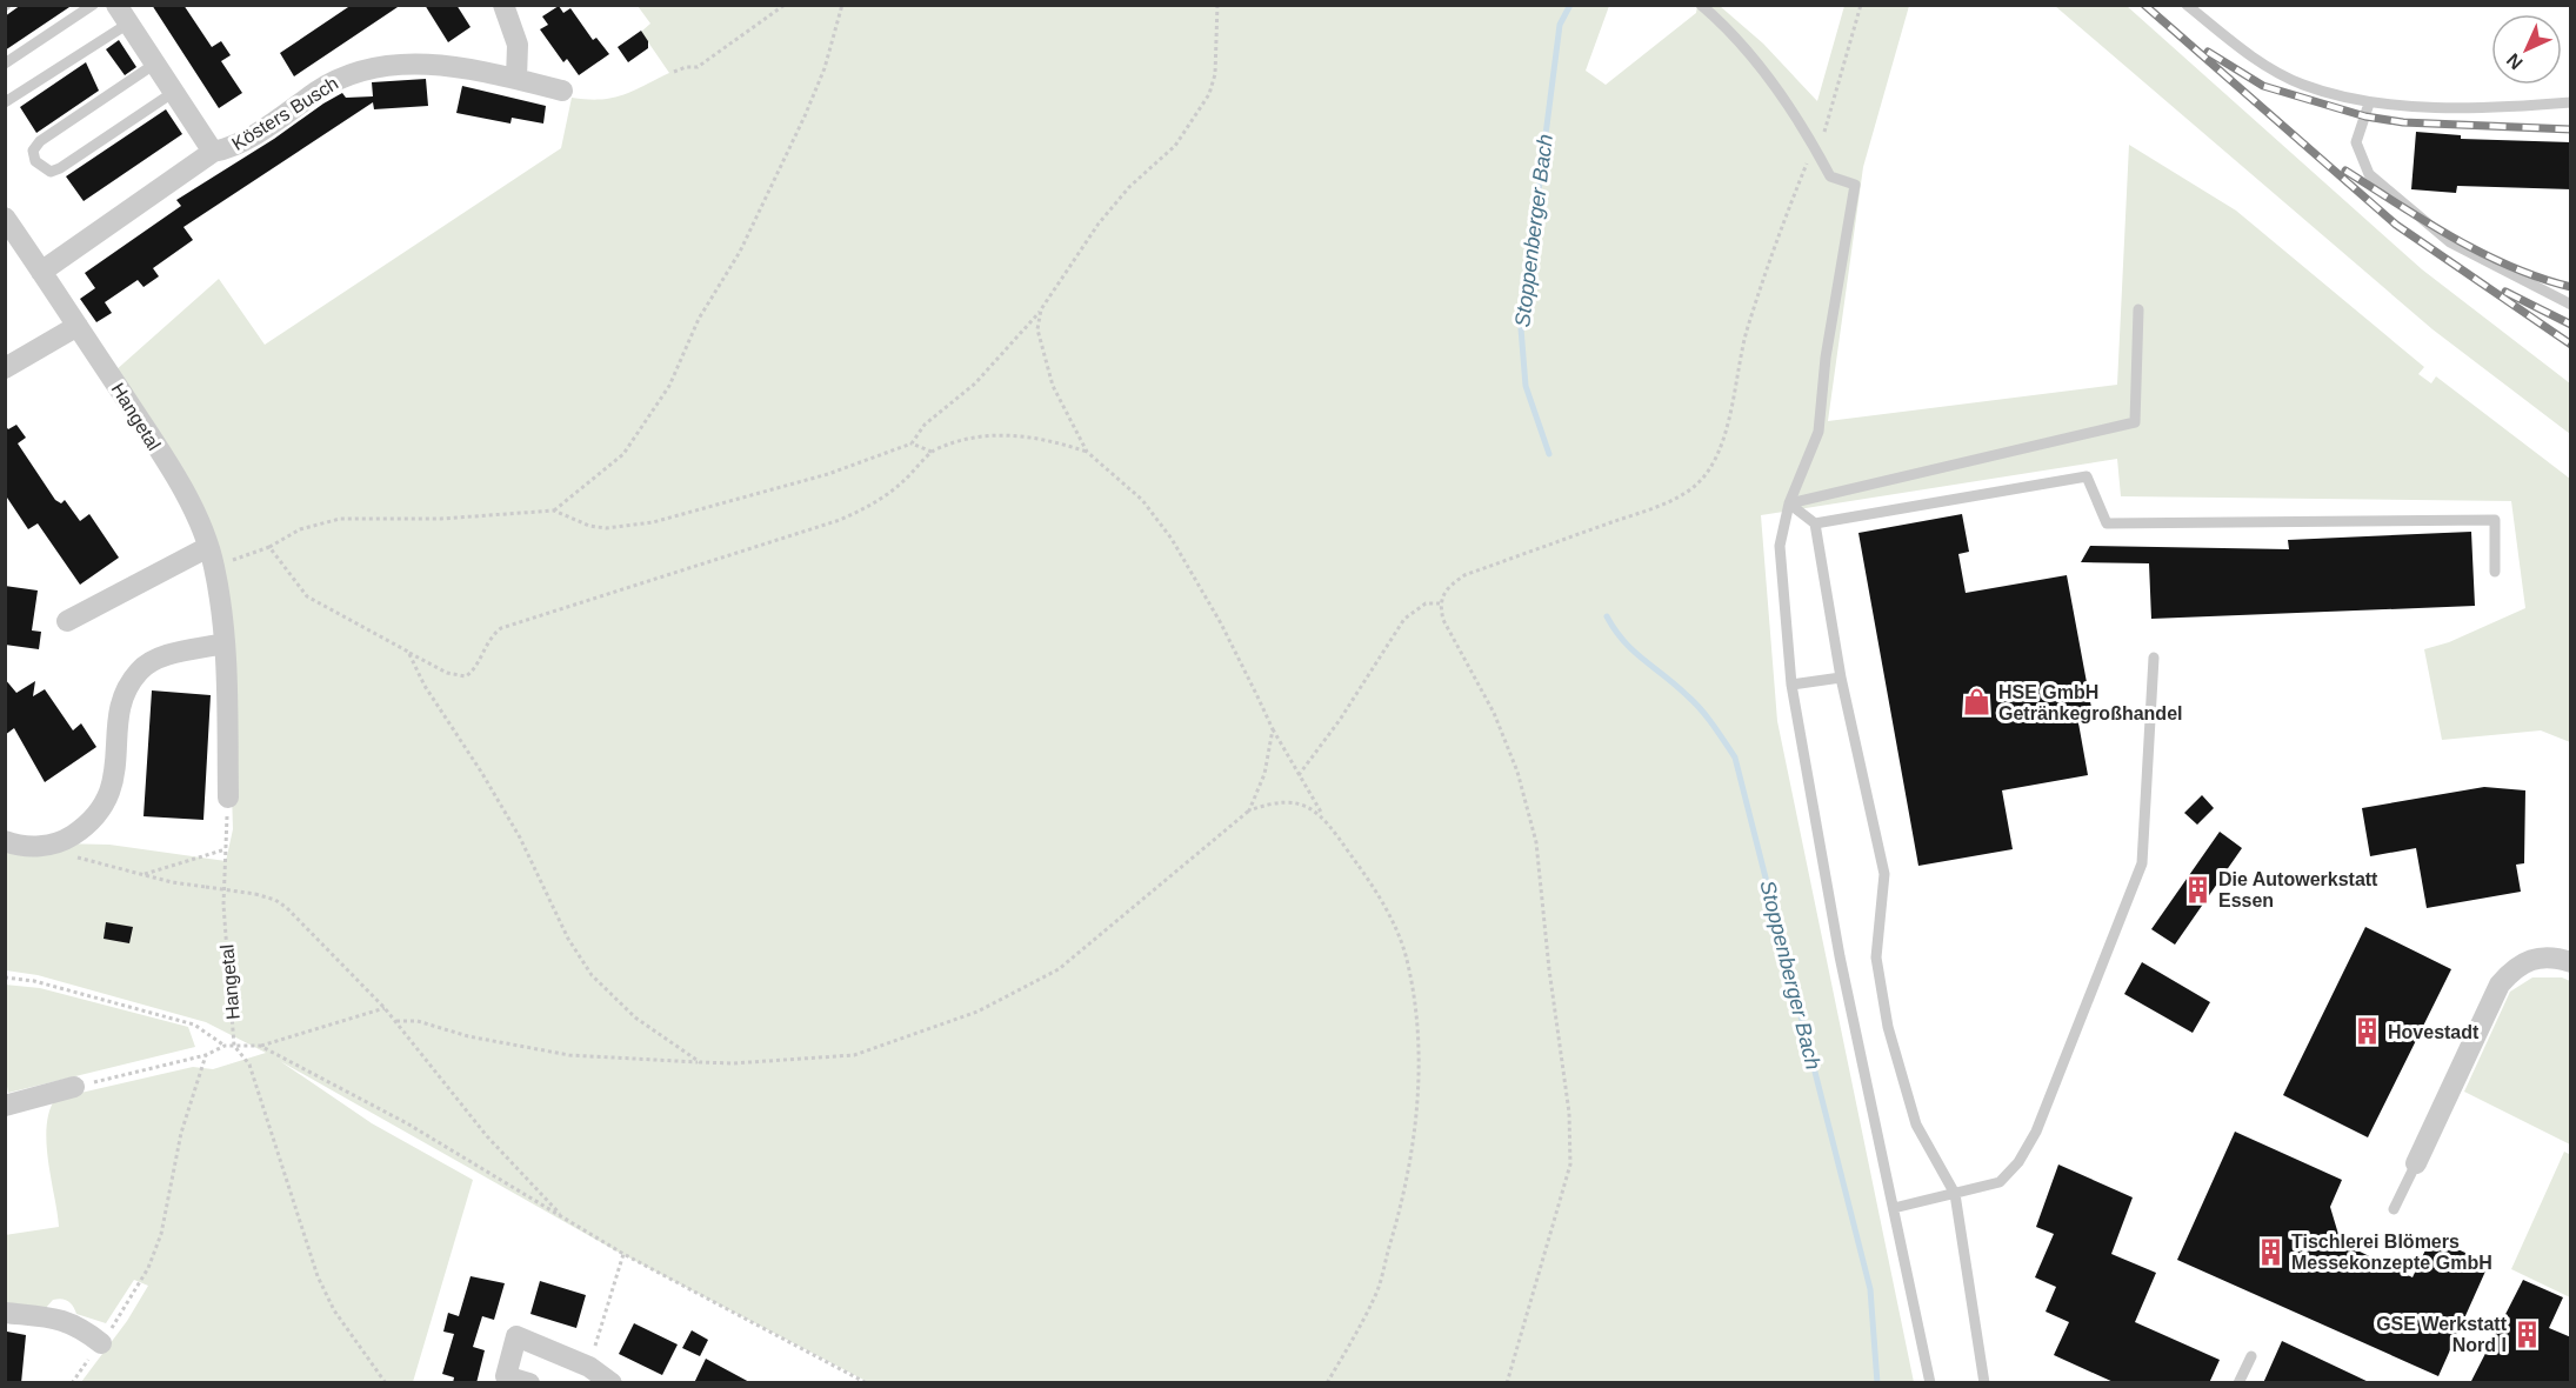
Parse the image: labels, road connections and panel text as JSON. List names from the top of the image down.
{
  "streets": {
    "street": ["Kösters Busch", "Hangetal"]
  },
  "crossings": [
    ["Kösters Busch", "Hangetal"]
  ],
  "water": ["Stoppenberger Bach"],
  "places": {
    "shop": ["HSE GmbH Getränkegroßhandel"],
    "building": [
      "Die Autowerkstatt Essen",
      "Hovestadt",
      "Tischlerei Blömers Messekonzepte GmbH",
      "GSE Werkstatt Nord I"
    ]
  },
  "north": "bottom left"
}
